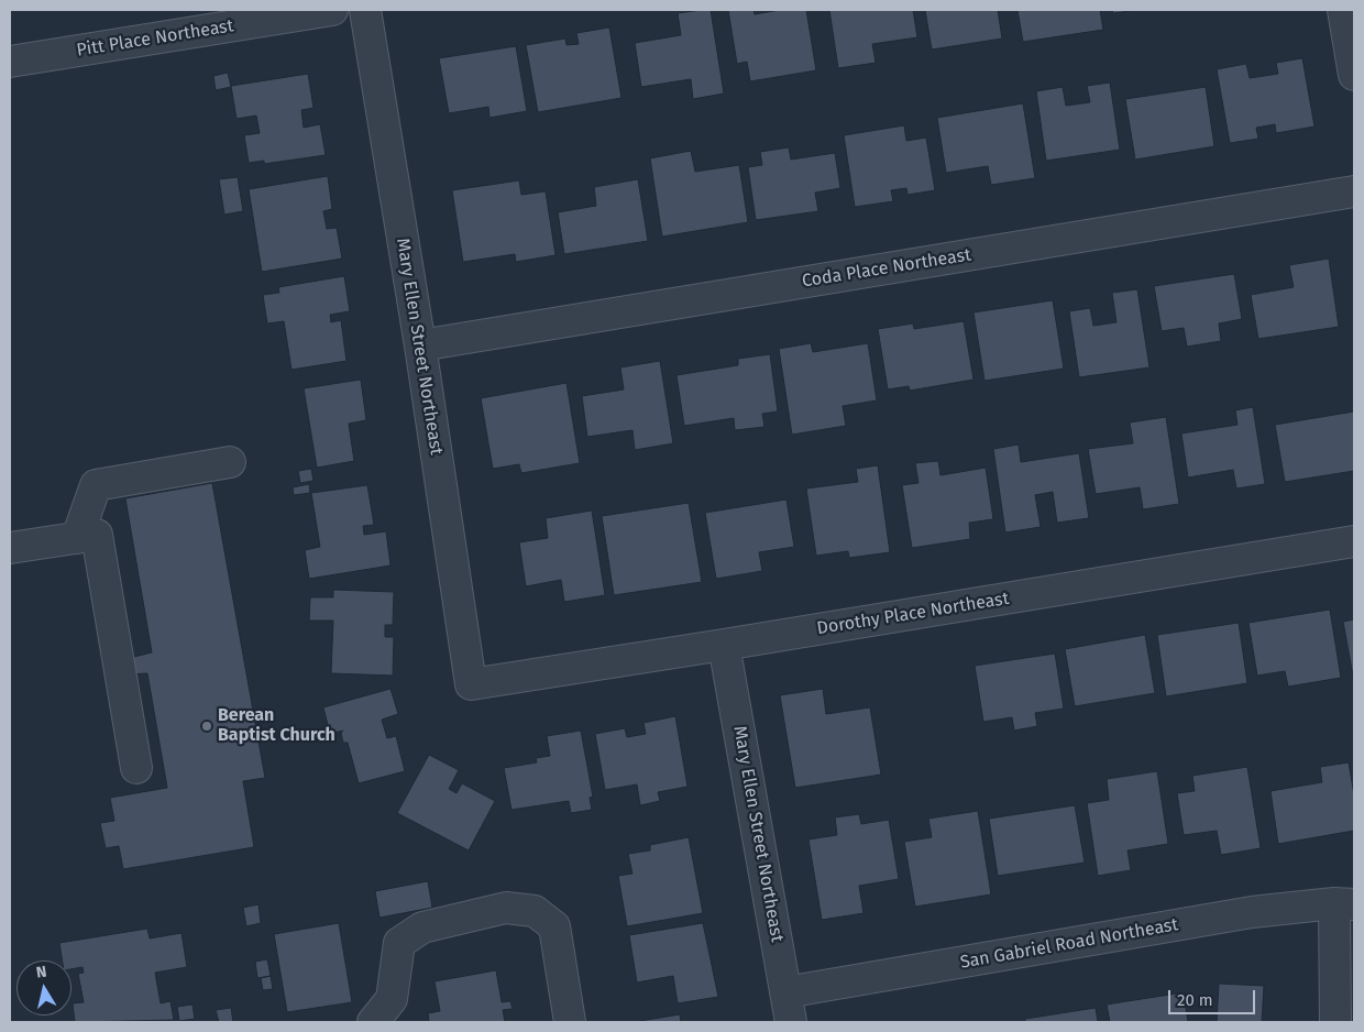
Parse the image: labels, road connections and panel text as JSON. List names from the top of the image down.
{
  "streets": {
    "street": [
      "Pitt Place Northeast",
      "Coda Place Northeast",
      "Mary Ellen Street Northeast",
      "Dorothy Place Northeast",
      "San Gabriel Road Northeast"
    ]
  },
  "crossings": [
    ["Coda Place Northeast", "Mary Ellen Street Northeast"],
    ["Mary Ellen Street Northeast", "Dorothy Place Northeast"],
    ["Mary Ellen Street Northeast", "San Gabriel Road Northeast"]
  ],
  "places": ["Berean Baptist Church"],
  "scale_bar": "20 m",
  "north": "top"
}
